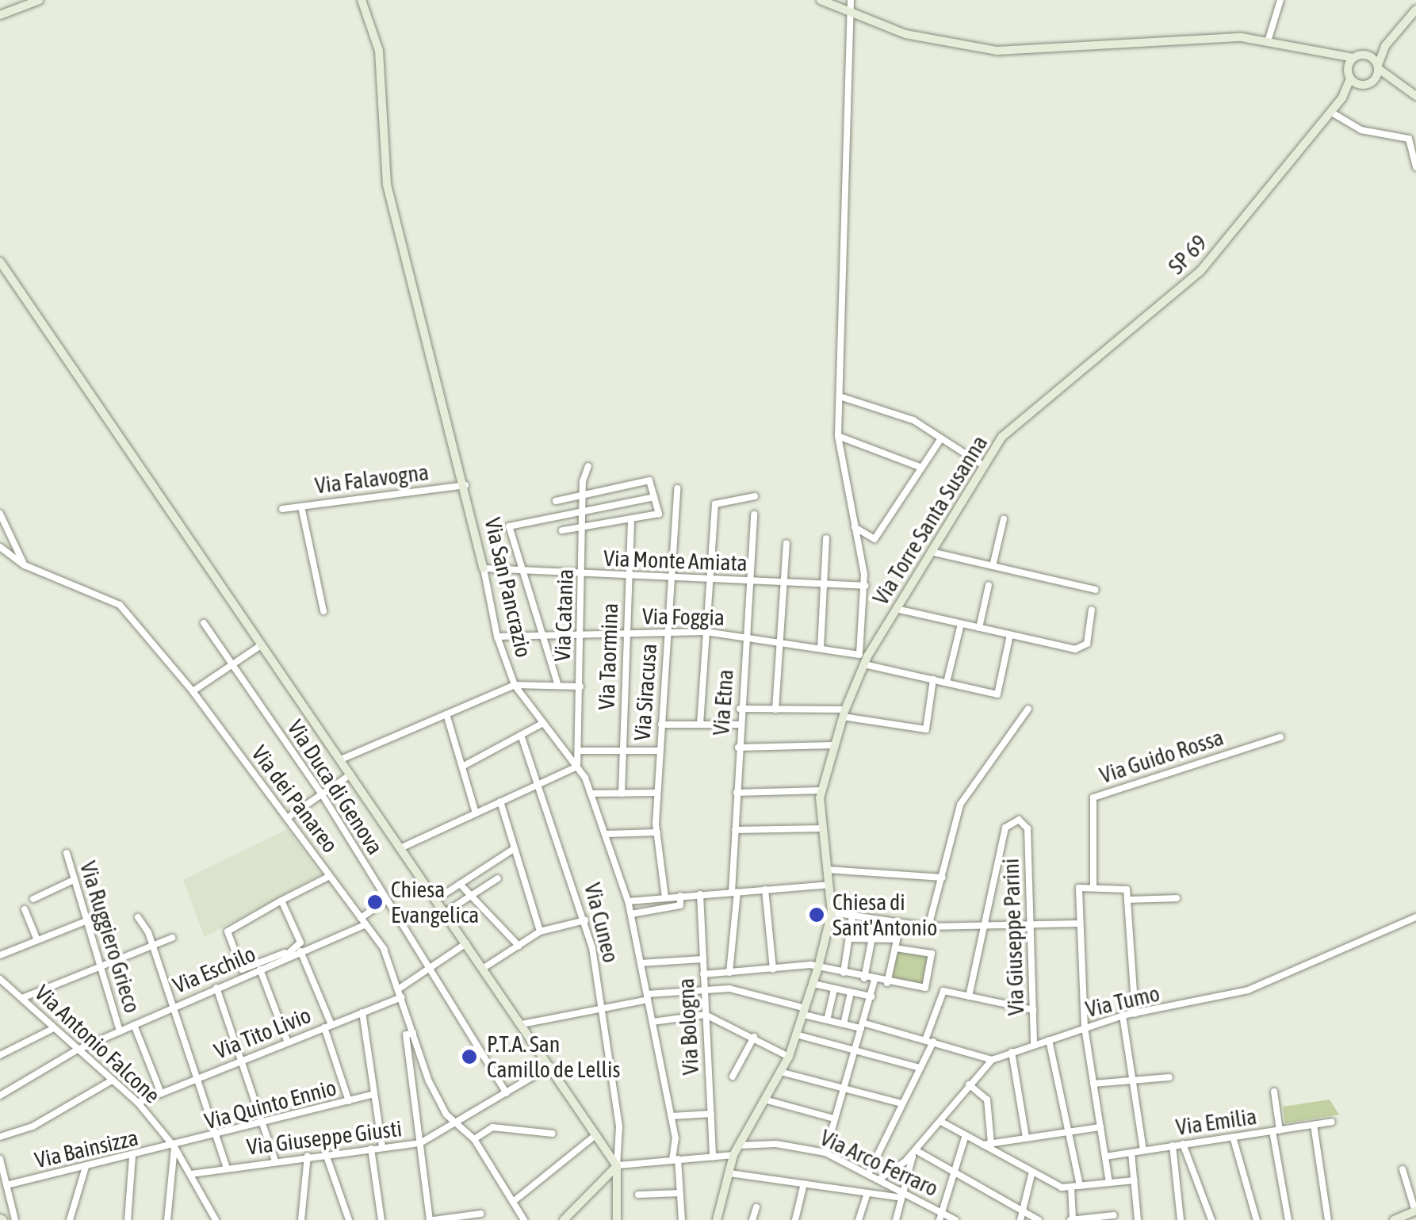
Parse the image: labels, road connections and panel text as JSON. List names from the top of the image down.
{
  "streets": {
    "main road": ["SP 69", "Via Torre Santa Susanna", "Via San Pancrazio"],
    "street": [
      "Via Falavogna",
      "Via Monte Amiata",
      "Via Catania",
      "Via Foggia",
      "Via Taormina",
      "Via Siracusa",
      "Via Etna",
      "Via Guido Rossa",
      "Via Duca di Genova",
      "Via dei Panareo",
      "Via Cuneo",
      "Via Ruggiero Grieco",
      "Via Giuseppe Parini",
      "Via Eschilo",
      "Via Tumo",
      "Via Bologna",
      "Via Tito Livio",
      "Via Antonio Falcone",
      "Via Quinto Ennio",
      "Via Emilia",
      "Via Giuseppe Giusti",
      "Via Bainsizza",
      "Via Arco Ferraro"
    ]
  },
  "crossings": [
    ["SP 69", "Via Torre Santa Susanna"],
    ["Via Falavogna", "Via San Pancrazio"],
    ["Via Torre Santa Susanna", "Via Foggia"],
    ["Via Torre Santa Susanna", "Via Arco Ferraro"],
    ["Via Monte Amiata", "Via San Pancrazio"],
    ["Via Monte Amiata", "Via Catania"],
    ["Via Monte Amiata", "Via Taormina"],
    ["Via Monte Amiata", "Via Siracusa"],
    ["Via Monte Amiata", "Via Etna"],
    ["Via San Pancrazio", "Via Catania"],
    ["Via San Pancrazio", "Via Foggia"],
    ["Via Catania", "Via Foggia"],
    ["Via Foggia", "Via Taormina"],
    ["Via Foggia", "Via Siracusa"],
    ["Via Foggia", "Via Etna"],
    ["Via Duca di Genova", "Via Eschilo"],
    ["Via Duca di Genova", "Via Tito Livio"],
    ["Via Duca di Genova", "Via Giuseppe Giusti"],
    ["Via dei Panareo", "Via Eschilo"],
    ["Via dei Panareo", "Via Tito Livio"],
    ["Via dei Panareo", "Via Giuseppe Giusti"],
    ["Via Ruggiero Grieco", "Via Eschilo"],
    ["Via Giuseppe Parini", "Via Tumo"],
    ["Via Eschilo", "Via Antonio Falcone"],
    ["Via Tumo", "Via Arco Ferraro"],
    ["Via Tito Livio", "Via Antonio Falcone"],
    ["Via Antonio Falcone", "Via Quinto Ennio"],
    ["Via Antonio Falcone", "Via Giuseppe Giusti"],
    ["Via Antonio Falcone", "Via Bainsizza"],
    ["Via Quinto Ennio", "Via Bainsizza"]
  ],
  "places": ["Chiesa Evangelica", "Chiesa di Sant'Antonio", "P.T.A. San Camillo de Lellis"]
}
